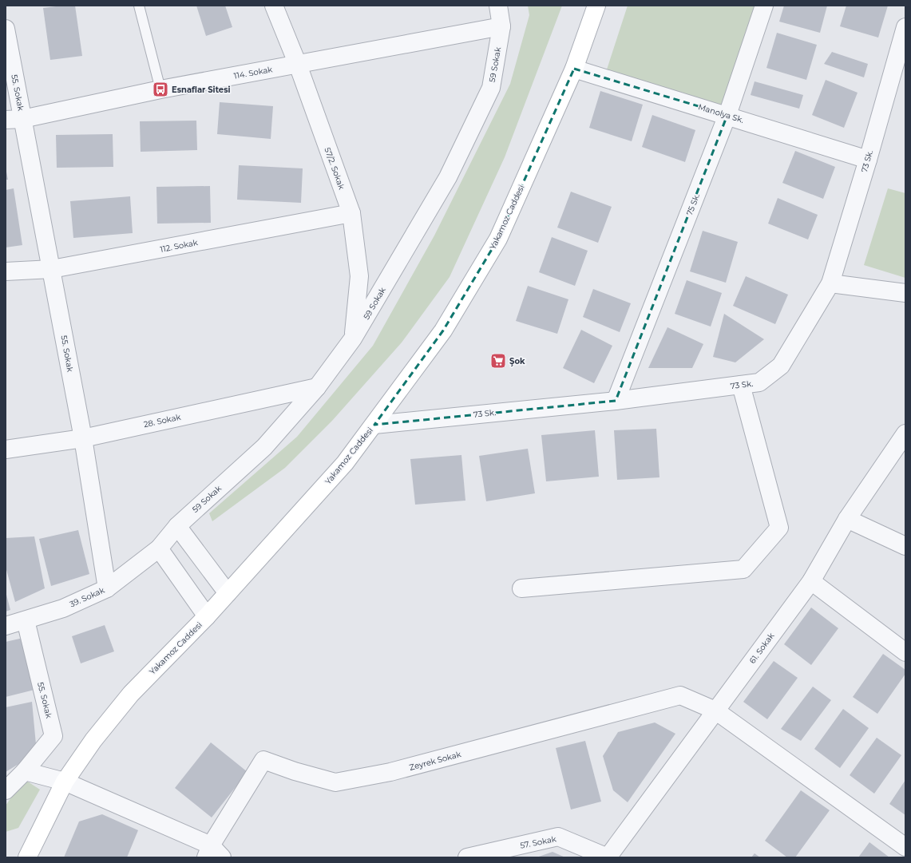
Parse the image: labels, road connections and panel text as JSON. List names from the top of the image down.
{
  "streets": {
    "main road": ["Yakamoz Caddesi"],
    "street": [
      "59 Sokak",
      "114. Sokak",
      "55. Sokak",
      "Manolya Sk.",
      "73 Sk.",
      "57/2. Sokak",
      "75 Sk.",
      "112. Sokak",
      "28. Sokak",
      "39. Sokak",
      "61. Sokak",
      "Zeyrek Sokak",
      "57. Sokak"
    ]
  },
  "crossings": [
    ["59 Sokak", "114. Sokak"],
    ["59 Sokak", "57/2. Sokak"],
    ["59 Sokak", "28. Sokak"],
    ["59 Sokak", "39. Sokak"],
    ["114. Sokak", "55. Sokak"],
    ["114. Sokak", "57/2. Sokak"],
    ["55. Sokak", "112. Sokak"],
    ["55. Sokak", "28. Sokak"],
    ["55. Sokak", "39. Sokak"],
    ["Manolya Sk.", "73 Sk."],
    ["Manolya Sk.", "75 Sk."],
    ["Manolya Sk.", "Yakamoz Caddesi"],
    ["73 Sk.", "75 Sk."],
    ["73 Sk.", "Yakamoz Caddesi"],
    ["57/2. Sokak", "112. Sokak"],
    ["61. Sokak", "Zeyrek Sokak"],
    ["61. Sokak", "57. Sokak"]
  ],
  "places": {
    "bus stop": ["Esnaflar Sitesi"],
    "supermarket": ["Şok"]
  }
}
